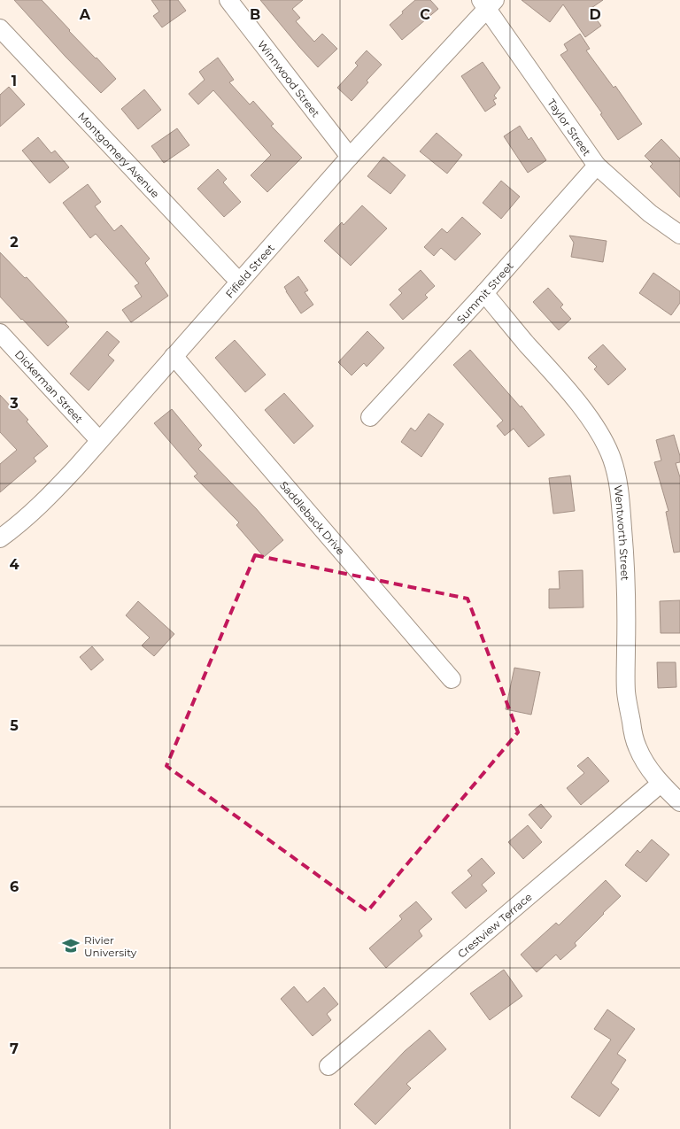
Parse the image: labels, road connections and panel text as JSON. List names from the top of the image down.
{
  "streets": {
    "street": [
      "Winnwood Street",
      "Taylor Street",
      "Montgomery Avenue",
      "Fifield Street",
      "Summit Street",
      "Dickerman Street",
      "Saddleback Drive",
      "Wentworth Street",
      "Crestview Terrace"
    ]
  },
  "crossings": [
    ["Winnwood Street", "Fifield Street"],
    ["Taylor Street", "Fifield Street"],
    ["Taylor Street", "Summit Street"],
    ["Montgomery Avenue", "Fifield Street"],
    ["Fifield Street", "Dickerman Street"],
    ["Fifield Street", "Saddleback Drive"],
    ["Summit Street", "Wentworth Street"],
    ["Wentworth Street", "Crestview Terrace"]
  ],
  "places": {
    "school or university": ["Rivier University"]
  },
  "grid": {
    "columns": [
      "A",
      "B",
      "C",
      "D"
    ],
    "rows": [
      "1",
      "2",
      "3",
      "4",
      "5",
      "6",
      "7"
    ]
  }
}
